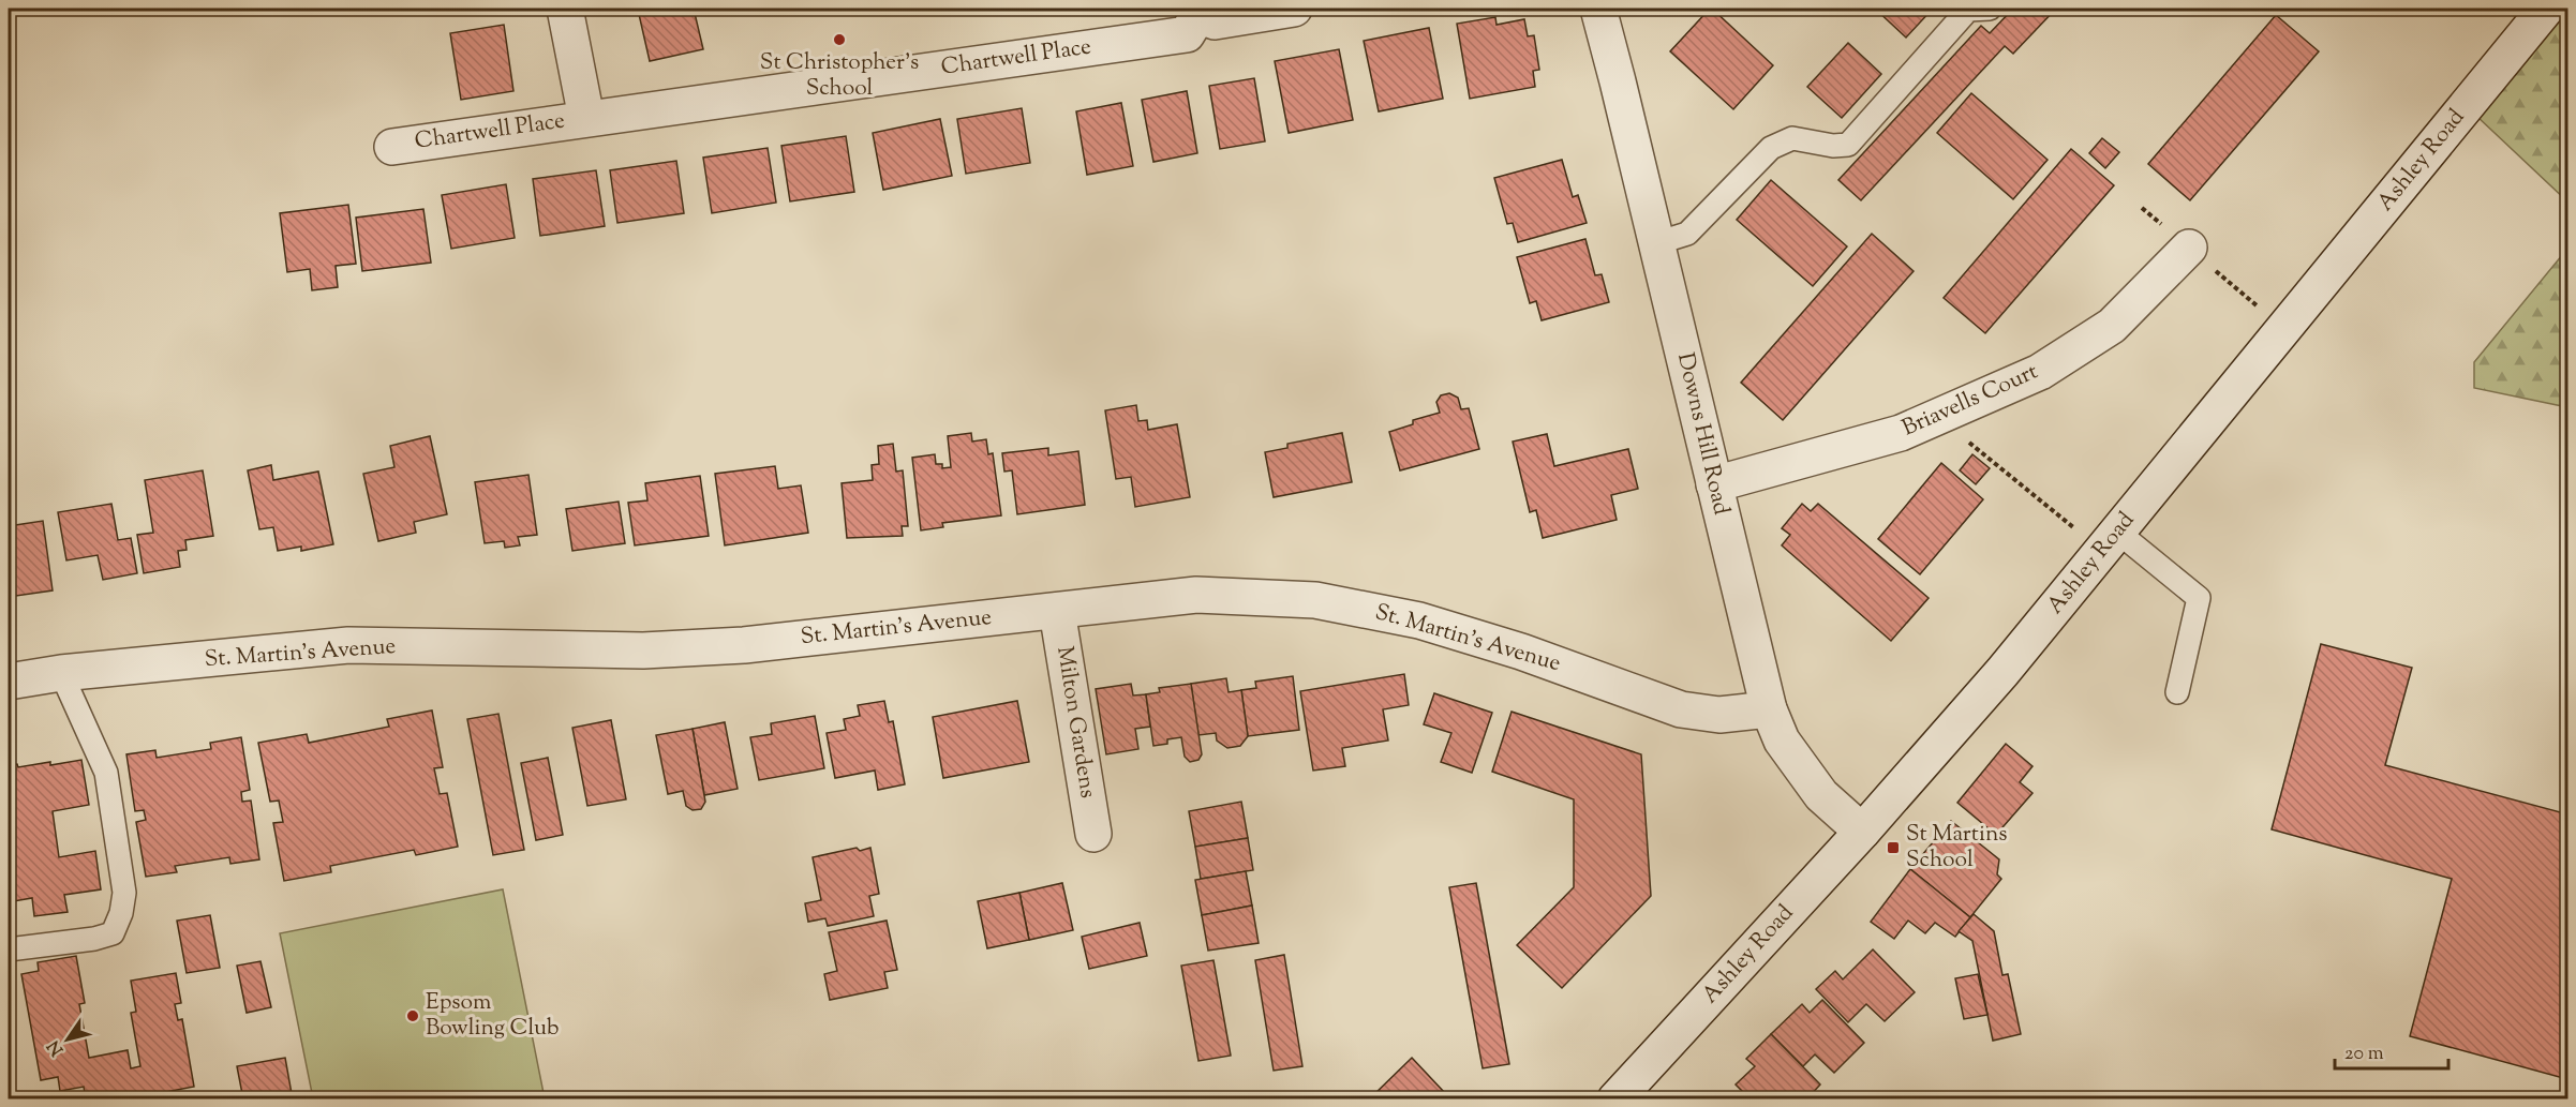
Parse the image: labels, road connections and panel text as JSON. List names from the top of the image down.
{
  "streets": {
    "street": [
      "Chartwell Place",
      "Ashley Road",
      "Briavells Court",
      "Downs Hill Road",
      "St. Martin's Avenue",
      "Milton Gardens"
    ]
  },
  "crossings": [
    ["Ashley Road", "Downs Hill Road"],
    ["Briavells Court", "Downs Hill Road"],
    ["Downs Hill Road", "St. Martin's Avenue"],
    ["St. Martin's Avenue", "Milton Gardens"]
  ],
  "places": {
    "other": ["St Christopher's School", "Epsom Bowling Club"],
    "transit": ["St Martins School"]
  },
  "scale_bar": "20 m",
  "north": "bottom left"
}
